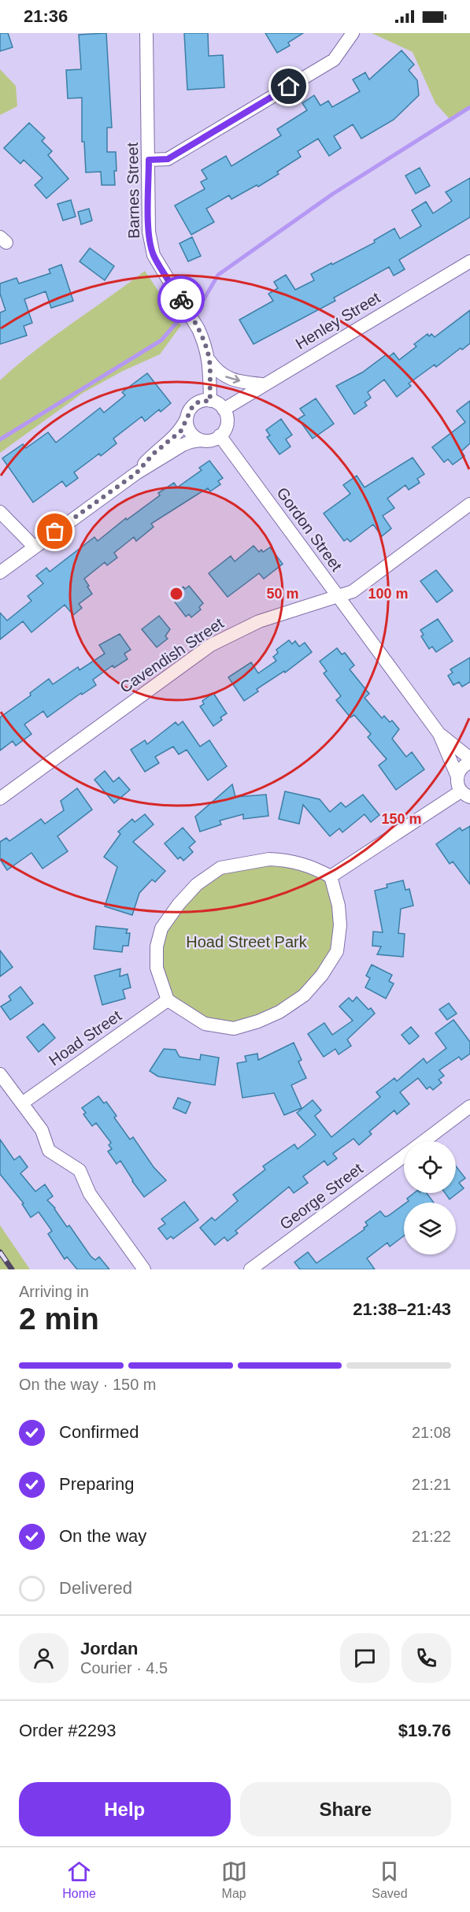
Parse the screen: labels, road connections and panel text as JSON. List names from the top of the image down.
{
  "streets": {
    "street": [
      "Barnes Street",
      "Henley Street",
      "Gordon Street",
      "Cavendish Street",
      "Hoad Street",
      "George Street"
    ]
  },
  "crossings": [
    ["Barnes Street", "Henley Street"],
    ["Barnes Street", "Gordon Street"],
    ["Henley Street", "Gordon Street"],
    ["Gordon Street", "Cavendish Street"]
  ],
  "parks": ["Hoad Street Park"],
  "page": {
    "status": "21:36",
    "heading": ["2 min", "Arriving in", "21:38–21:43"],
    "panel": [
      "Jordan",
      "Courier · 4.5",
      "Order #2293",
      "$19.76"
    ],
    "bar": "On the way · 150 m",
    "list": [
      ["Confirmed", "21:08"],
      ["Preparing", "21:21"],
      ["On the way", "21:22"],
      "Delivered"
    ],
    "buttons": ["Help", "Share"],
    "tabs": ["Home", "Map", "Saved"]
  },
  "rings": ["50 m", "100 m", "150 m"]
}
